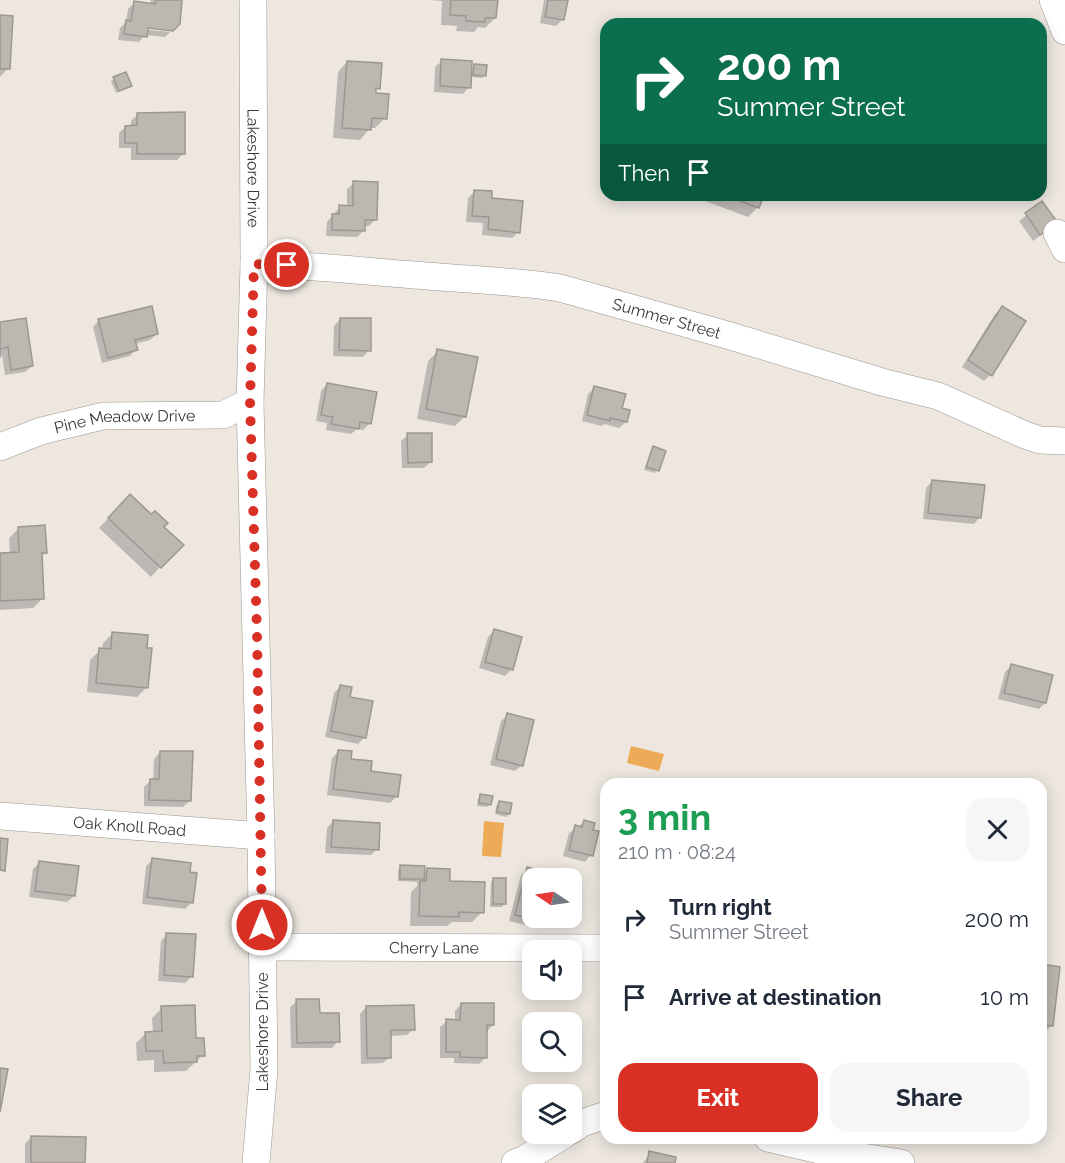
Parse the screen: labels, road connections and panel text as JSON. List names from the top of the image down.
{
  "streets": {
    "street": [
      "Lakeshore Drive",
      "Summer Street",
      "Pine Meadow Drive",
      "Oak Knoll Road",
      "Cherry Lane"
    ]
  },
  "crossings": [
    ["Lakeshore Drive", "Summer Street"],
    ["Lakeshore Drive", "Pine Meadow Drive"],
    ["Lakeshore Drive", "Oak Knoll Road"],
    ["Lakeshore Drive", "Cherry Lane"]
  ],
  "north": "left",
  "page": {
    "turn": ["200 m", "Summer Street"],
    "then": "Then",
    "heading": ["3 min", "210 m · 08:24"],
    "list": [
      {
        "name": "Turn right",
        "note": "Summer Street",
        "value": "200 m"
      },
      {
        "name": "Arrive at destination",
        "value": "10 m"
      }
    ],
    "buttons": ["Exit", "Share"]
  }
}
